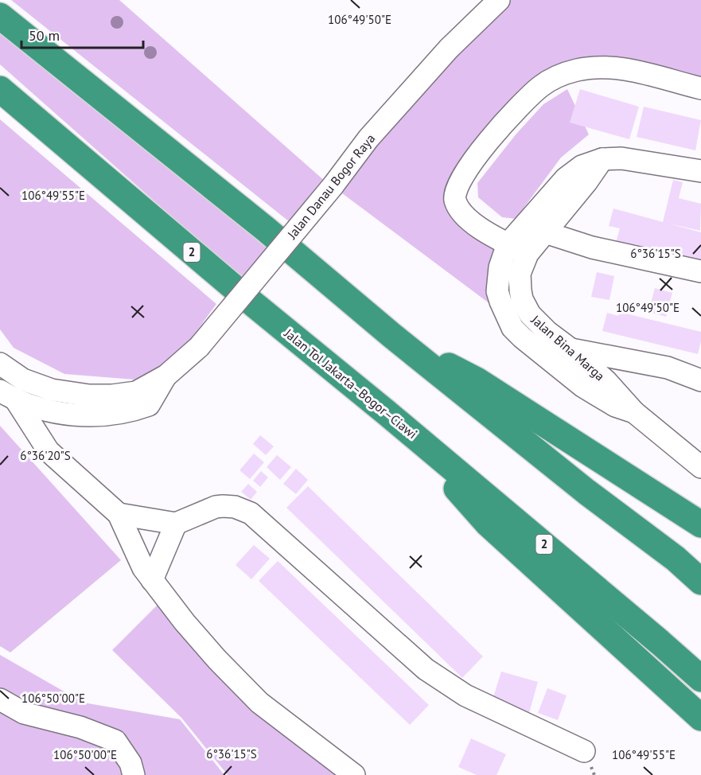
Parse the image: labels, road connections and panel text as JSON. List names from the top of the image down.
{
  "streets": {
    "highway": ["2", "Jalan Tol Jakarta–Bogor–Ciawi"],
    "street": ["Jalan Danau Bogor Raya", "Jalan Bina Marga"]
  },
  "scale_bar": "50 m",
  "coordinates": [
    "106°49'50\"E",
    "106°49'55\"E",
    "6°36'15\"S",
    "6°36'20\"S",
    "106°50'00\"E"
  ]
}
